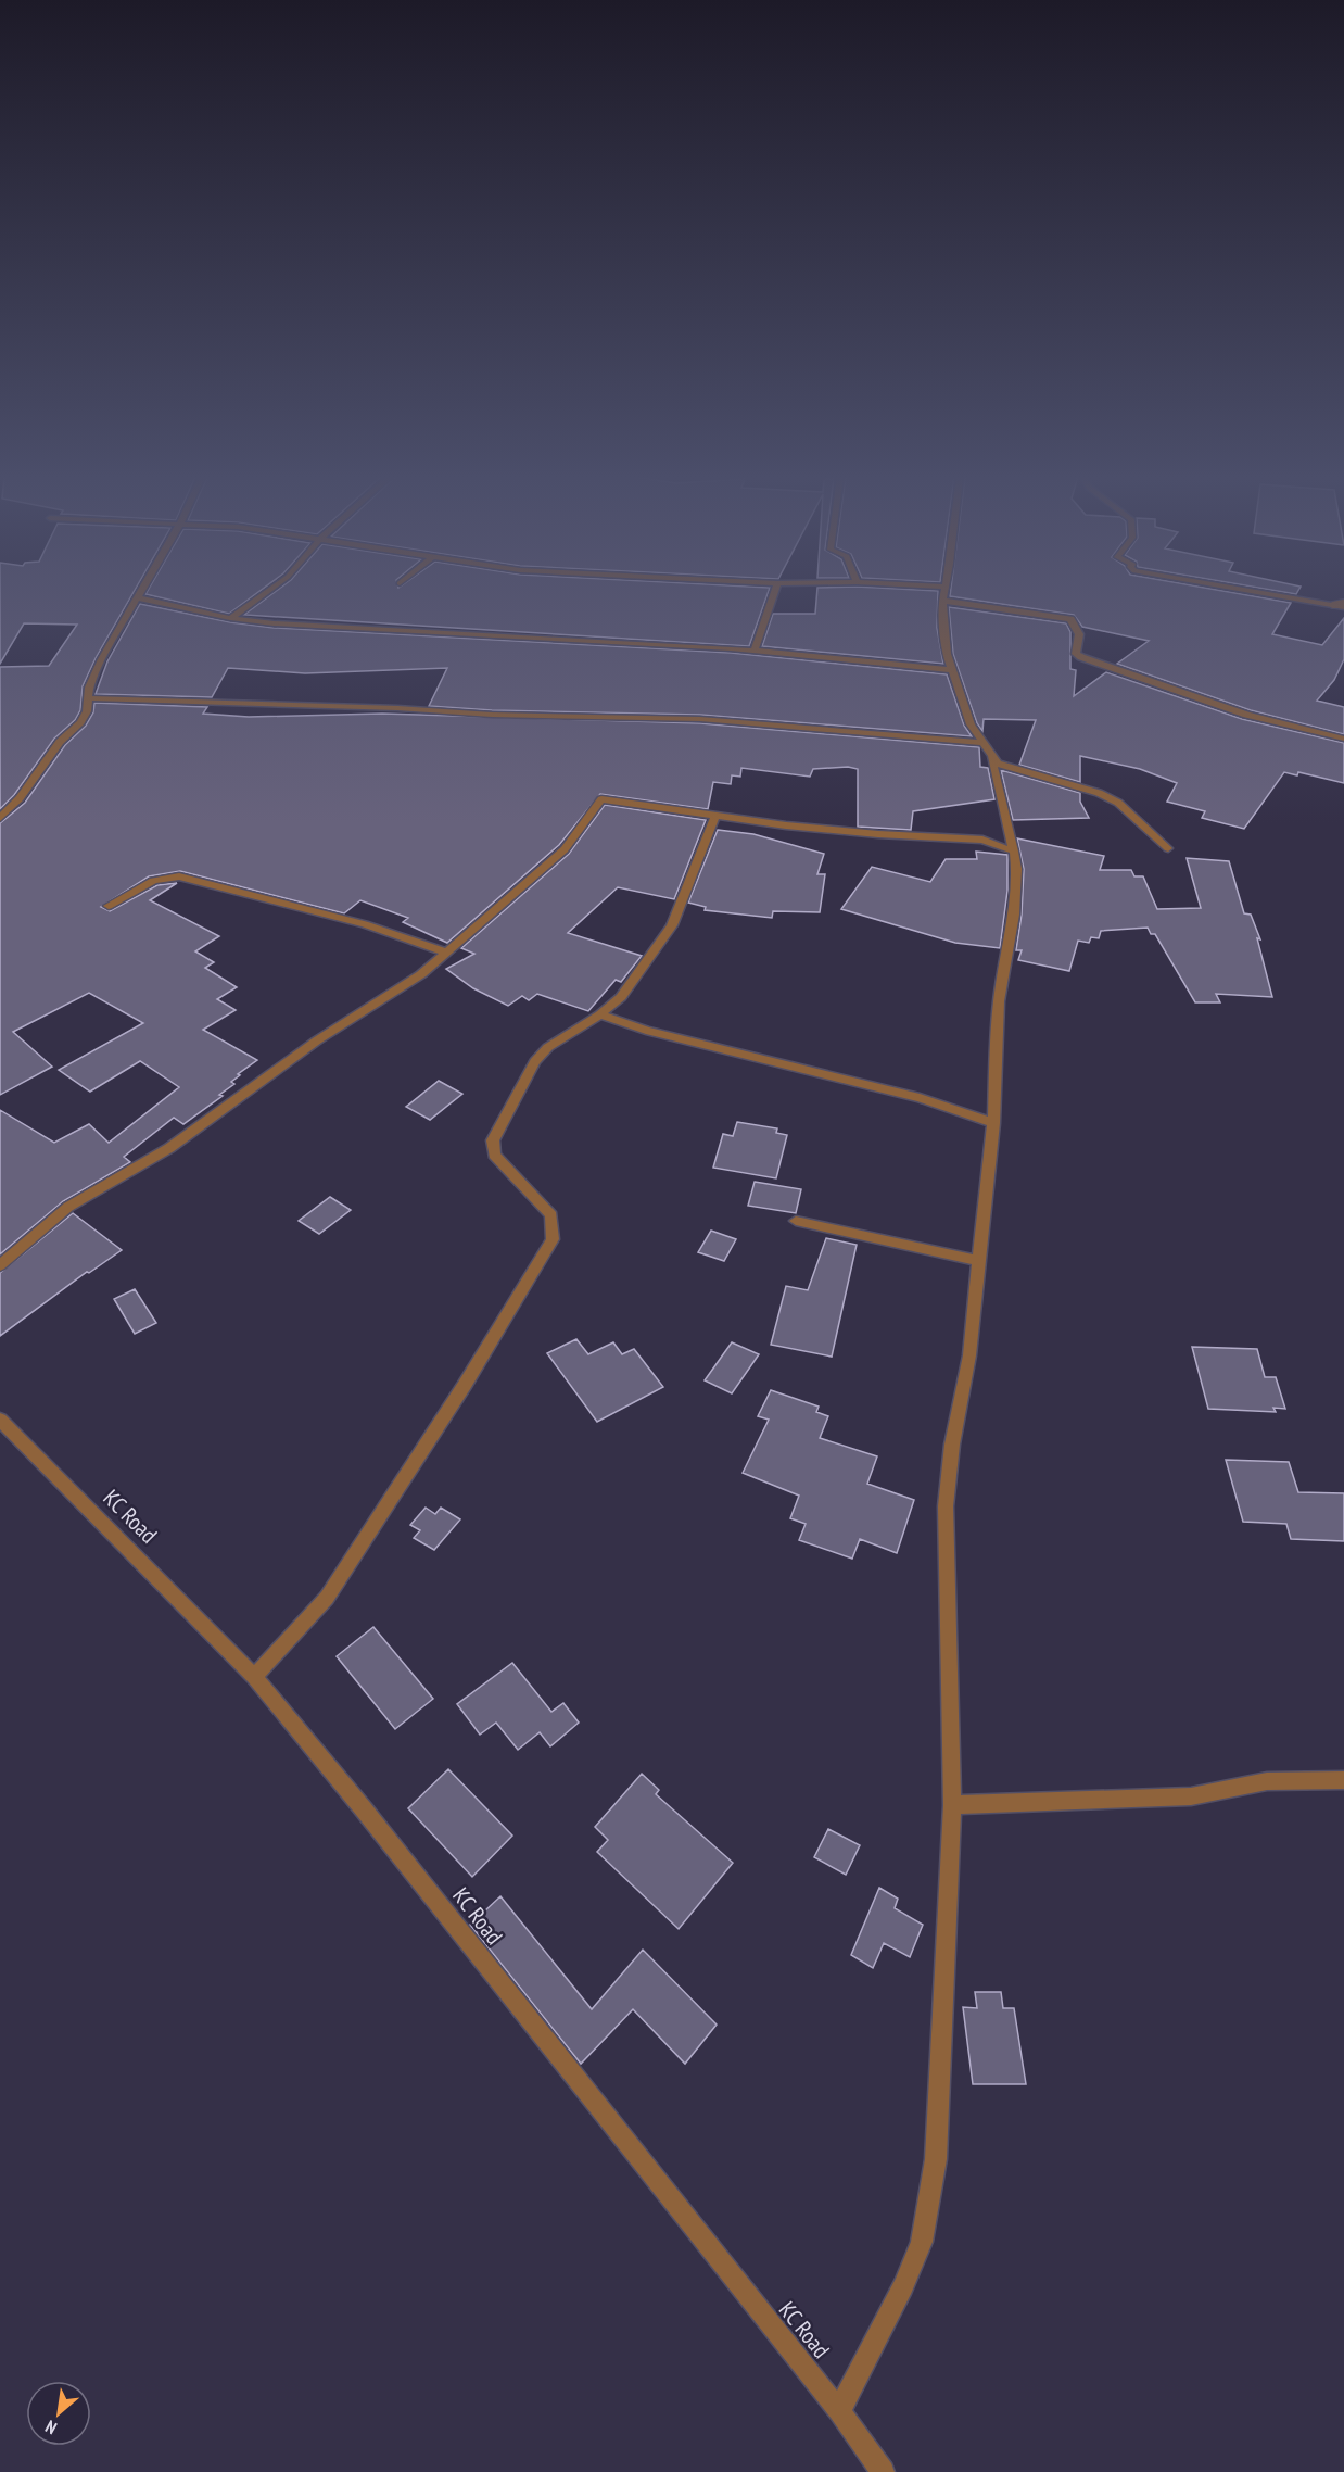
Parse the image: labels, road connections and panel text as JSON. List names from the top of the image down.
{
  "streets": {
    "street": ["KC Road"]
  },
  "north": "bottom left"
}
